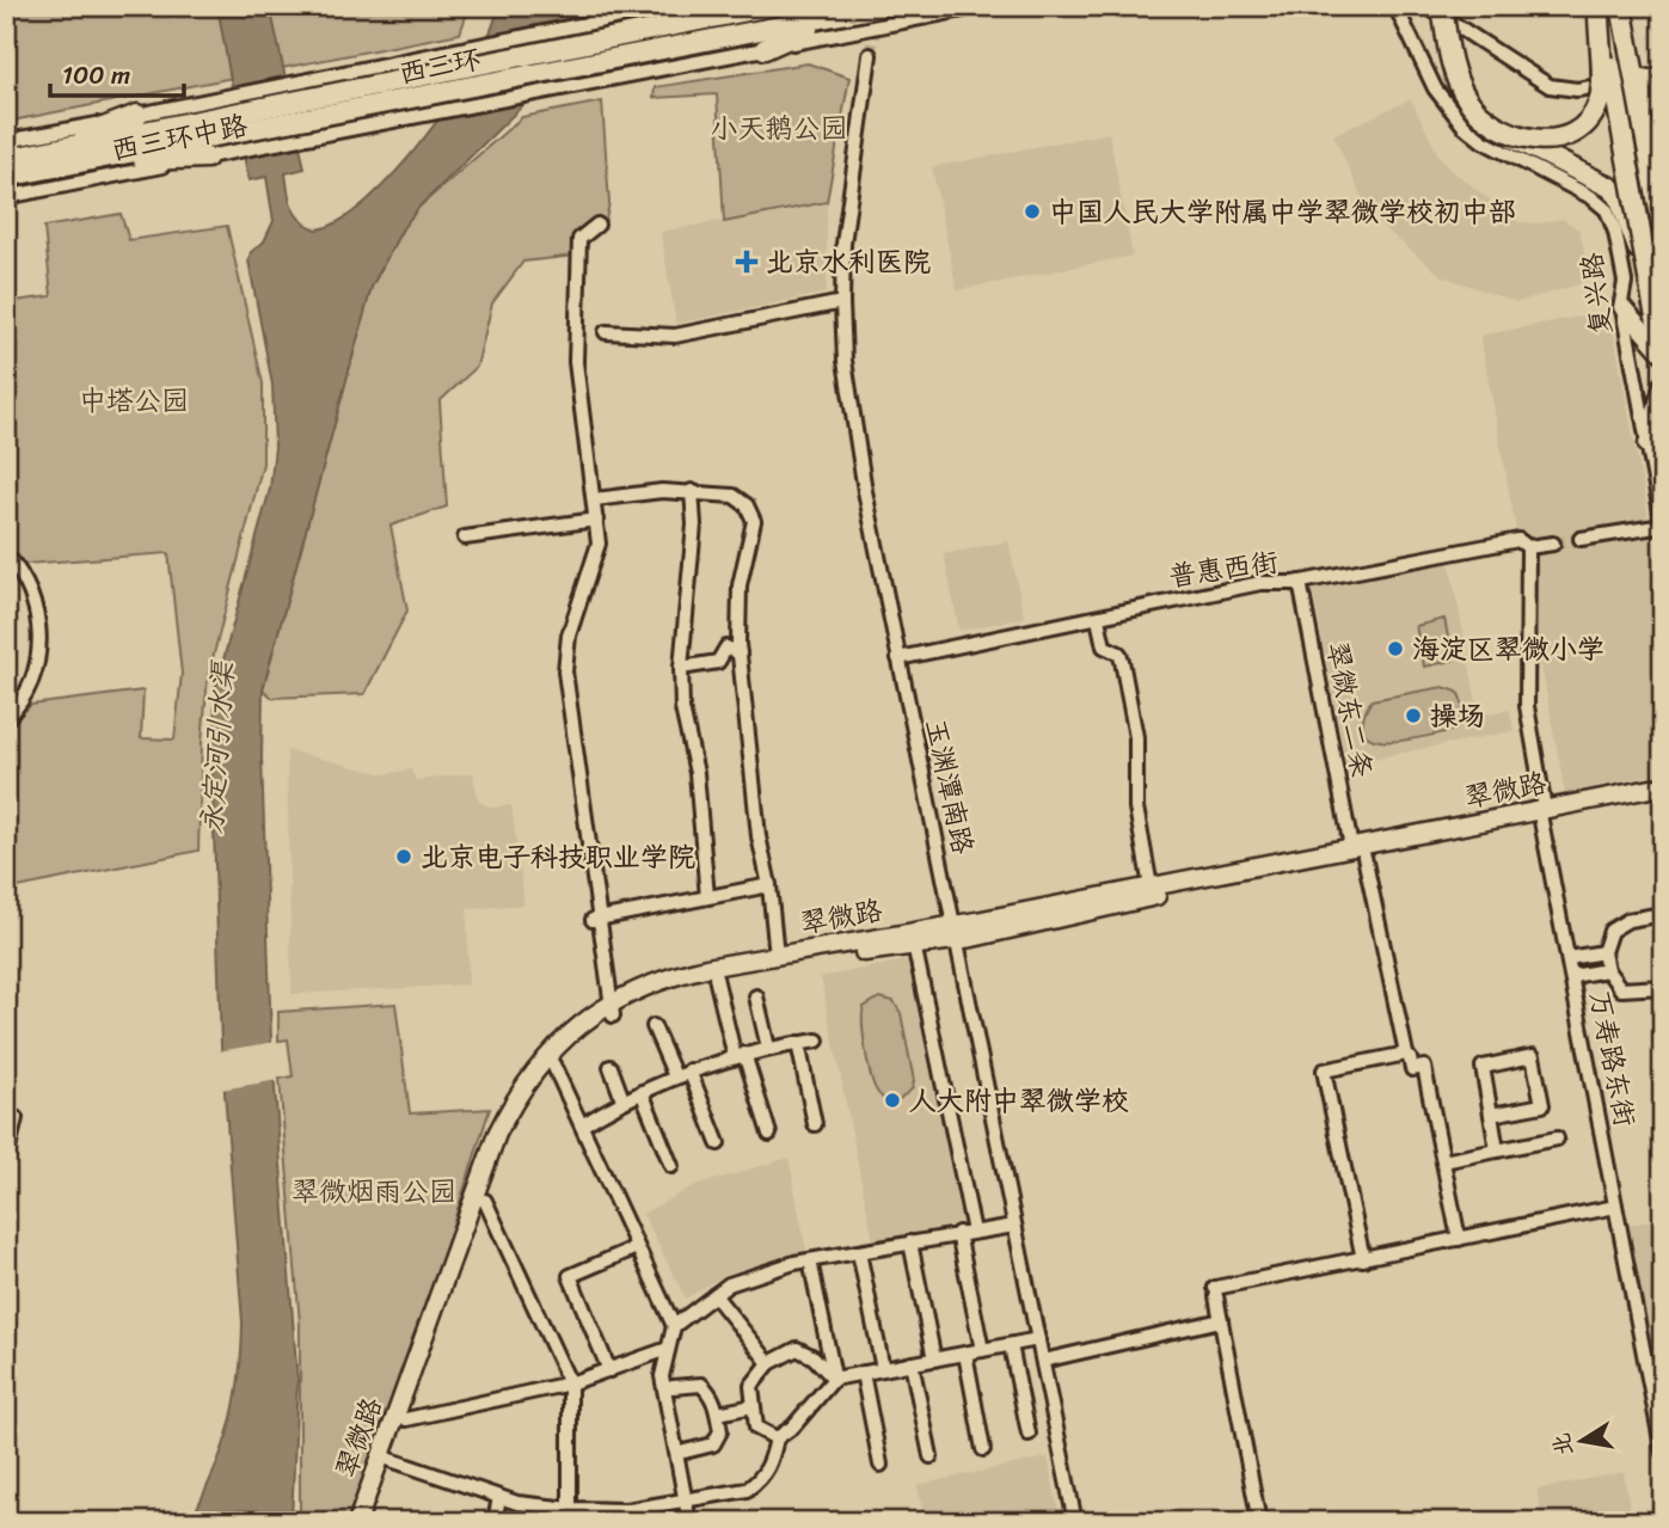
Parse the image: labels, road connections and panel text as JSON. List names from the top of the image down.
{
  "streets": {
    "highway": ["西三环", "复兴路"],
    "main road": ["翠微路"],
    "street": [
      "西三环中路",
      "普惠西街",
      "翠微东二条",
      "玉渊潭南路",
      "万寿路东街"
    ]
  },
  "crossings": [
    ["西三环", "西三环中路"],
    ["普惠西街", "翠微东二条"],
    ["普惠西街", "玉渊潭南路"],
    ["普惠西街", "万寿路东街"],
    ["翠微东二条", "翠微路"],
    ["玉渊潭南路", "翠微路"],
    ["翠微路", "万寿路东街"]
  ],
  "water": ["永定河引水渠"],
  "parks": ["小天鹅公园", "中塔公园", "翠微烟雨公园"],
  "places": {
    "other": [
      "中国人民大学附属中学翠微学校初中部",
      "海淀区翠微小学",
      "操场",
      "北京电子科技职业学院",
      "人大附中翠微学校"
    ],
    "health": ["北京水利医院"]
  },
  "scale_bar": "100 m",
  "north": "left"
}
